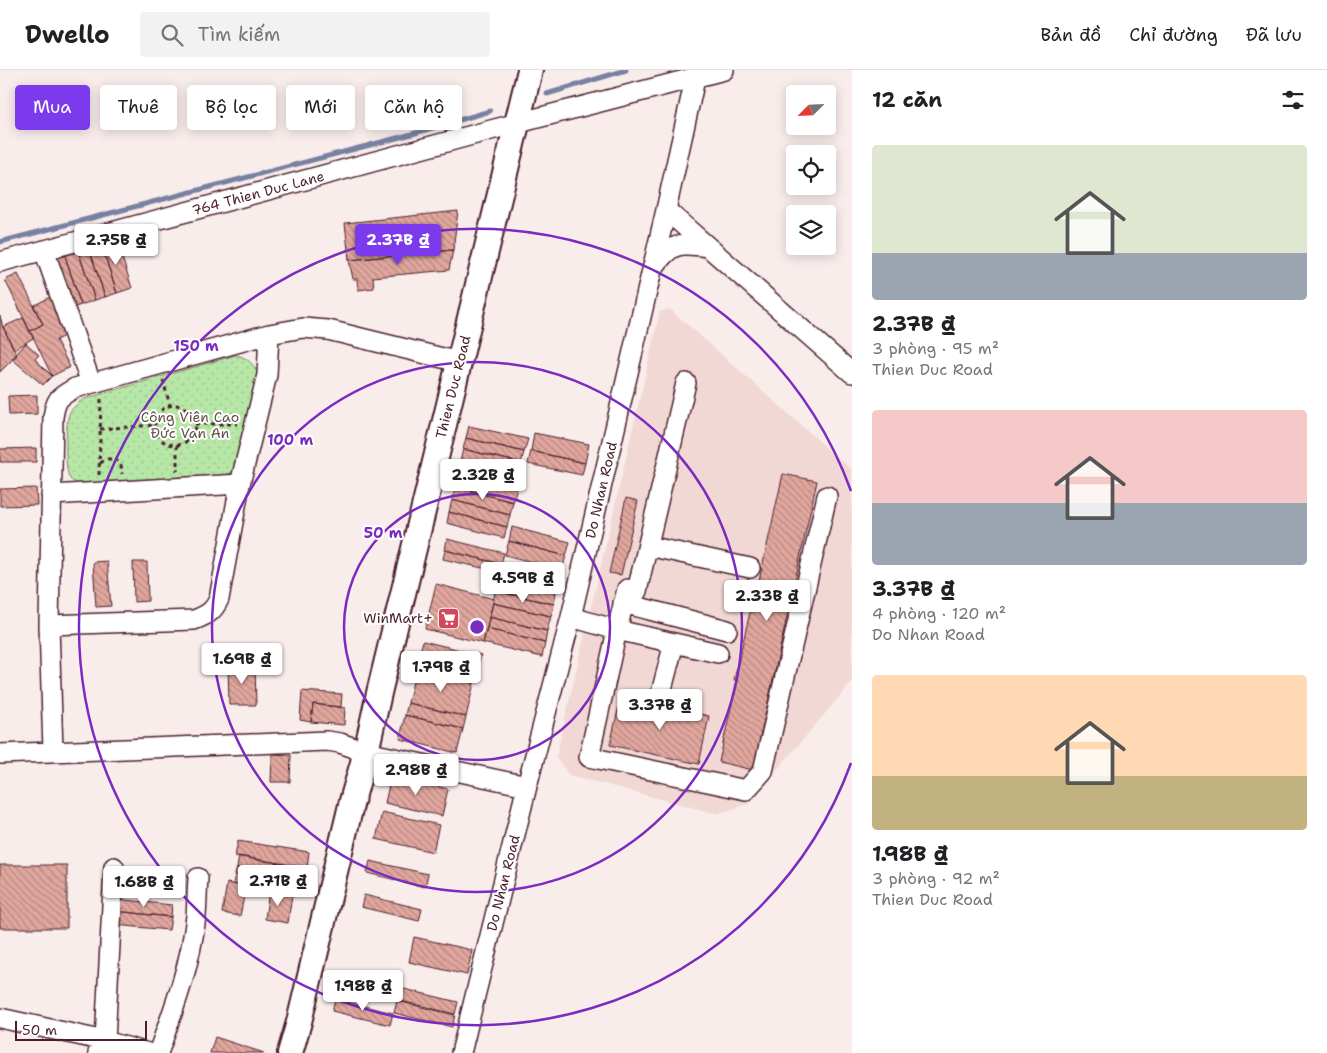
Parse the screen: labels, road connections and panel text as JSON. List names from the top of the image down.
{
  "streets": {
    "main road": ["Thien Duc Road"],
    "street": ["764 Thien Duc Lane", "Do Nhan Road"]
  },
  "crossings": [
    ["764 Thien Duc Lane", "Thien Duc Road"],
    ["764 Thien Duc Lane", "Do Nhan Road"]
  ],
  "parks": ["Công Viên Cao Đức Vạn An"],
  "places": {
    "supermarket": ["WinMart+"]
  },
  "scale_bar": "50 m",
  "north": "bottom left",
  "page": {
    "header": "Dwello",
    "search": "Tìm kiếm",
    "nav": ["Bản đồ", "Chỉ đường", "Đã lưu"],
    "heading": "12 căn",
    "chip": [
      "Mua",
      "Thuê",
      "Bộ lọc",
      "Mới",
      "Căn hộ"
    ],
    "list": [
      {
        "name": "2.37B ₫",
        "note": "3 phòng · 95 m² · Thien Duc Road"
      },
      {
        "name": "3.37B ₫",
        "note": "4 phòng · 120 m² · Do Nhan Road"
      },
      {
        "name": "1.98B ₫",
        "note": "3 phòng · 92 m² · Thien Duc Road"
      }
    ],
    "price": [
      "2.75B ₫",
      "2.37B ₫",
      "2.32B ₫",
      "4.59B ₫",
      "2.33B ₫",
      "1.69B ₫",
      "1.79B ₫",
      "3.37B ₫",
      "2.98B ₫",
      "2.71B ₫",
      "1.68B ₫",
      "1.98B ₫"
    ],
    "scale": "50 m"
  },
  "rings": ["150 m", "100 m", "50 m"]
}
